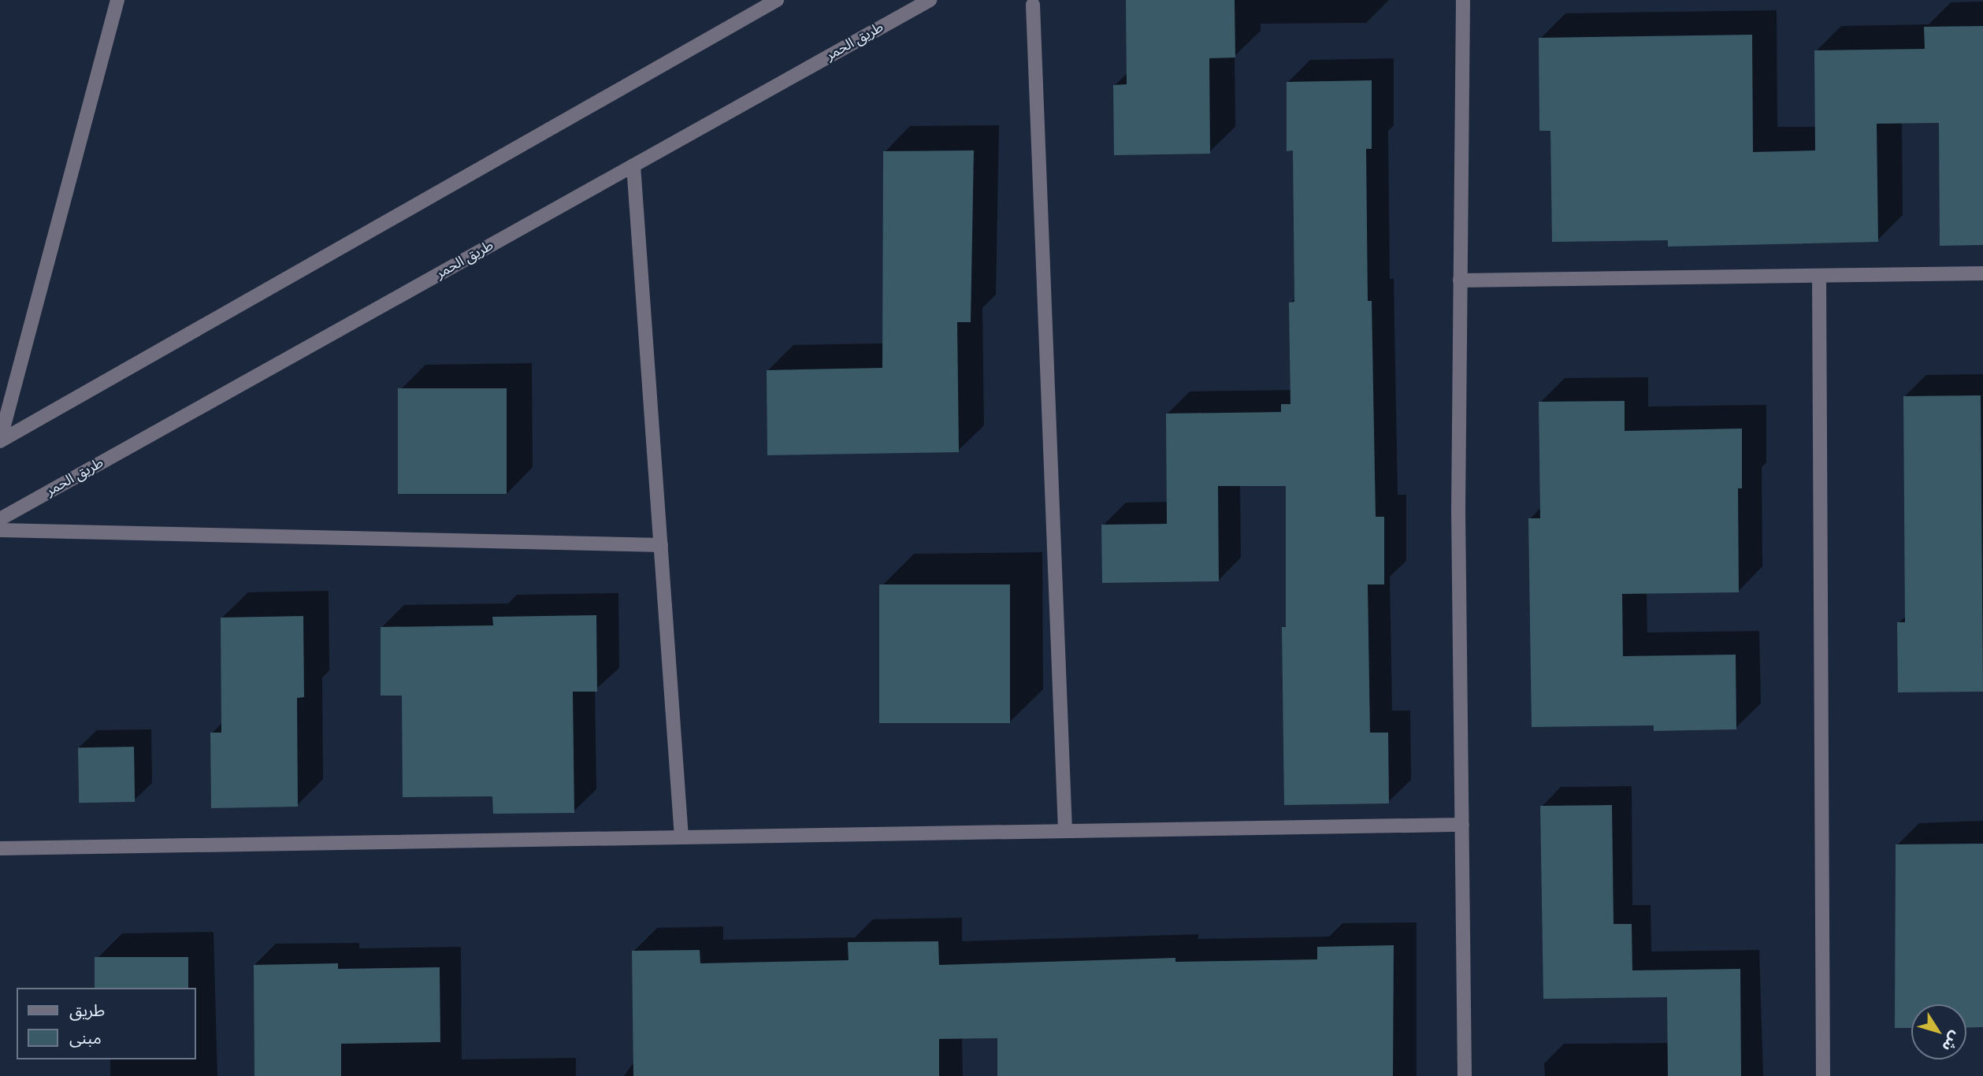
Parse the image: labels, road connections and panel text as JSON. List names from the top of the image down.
{
  "streets": {
    "street": ["طريق الحمر"]
  },
  "legend": ["طريق", "مبنى"],
  "north": "bottom right"
}
